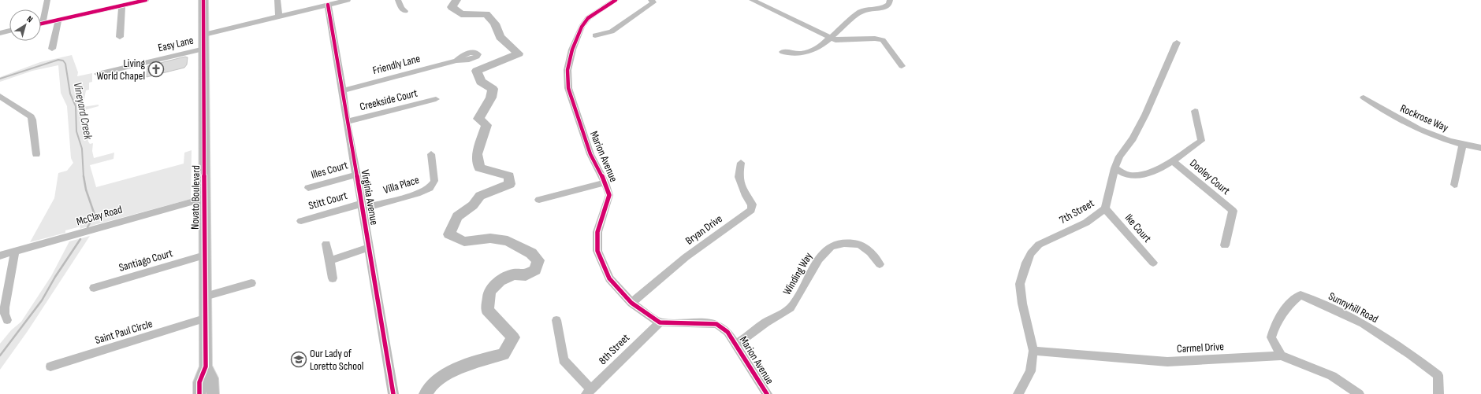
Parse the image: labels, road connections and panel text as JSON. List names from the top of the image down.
{
  "streets": {
    "main road": ["Novato Boulevard"],
    "street": [
      "Easy Lane",
      "Friendly Lane",
      "Creekside Court",
      "Rockrose Way",
      "Marion Avenue",
      "Illes Court",
      "Dooley Court",
      "Villa Place",
      "Virginia Avenue",
      "Stitt Court",
      "7th Street",
      "McClay Road",
      "Ike Court",
      "Bryan Drive",
      "Santiago Court",
      "Winding Way",
      "Sunnyhill Road",
      "Saint Paul Circle",
      "Carmel Drive",
      "8th Street"
    ]
  },
  "crossings": [
    ["Easy Lane", "Novato Boulevard"],
    ["Friendly Lane", "Virginia Avenue"],
    ["Creekside Court", "Virginia Avenue"],
    ["Marion Avenue", "Bryan Drive"],
    ["Marion Avenue", "Winding Way"],
    ["Marion Avenue", "8th Street"],
    ["Illes Court", "Virginia Avenue"],
    ["Villa Place", "Virginia Avenue"],
    ["Villa Place", "Stitt Court"],
    ["Novato Boulevard", "McClay Road"],
    ["Novato Boulevard", "Santiago Court"],
    ["Novato Boulevard", "Saint Paul Circle"],
    ["Virginia Avenue", "Stitt Court"],
    ["7th Street", "Ike Court"],
    ["7th Street", "Carmel Drive"],
    ["Sunnyhill Road", "Carmel Drive"]
  ],
  "water": ["Vineyard Creek"],
  "places": {
    "church": ["Living World Chapel"],
    "school or university": ["Our Lady of Loretto School"]
  },
  "north": "top right"
}
